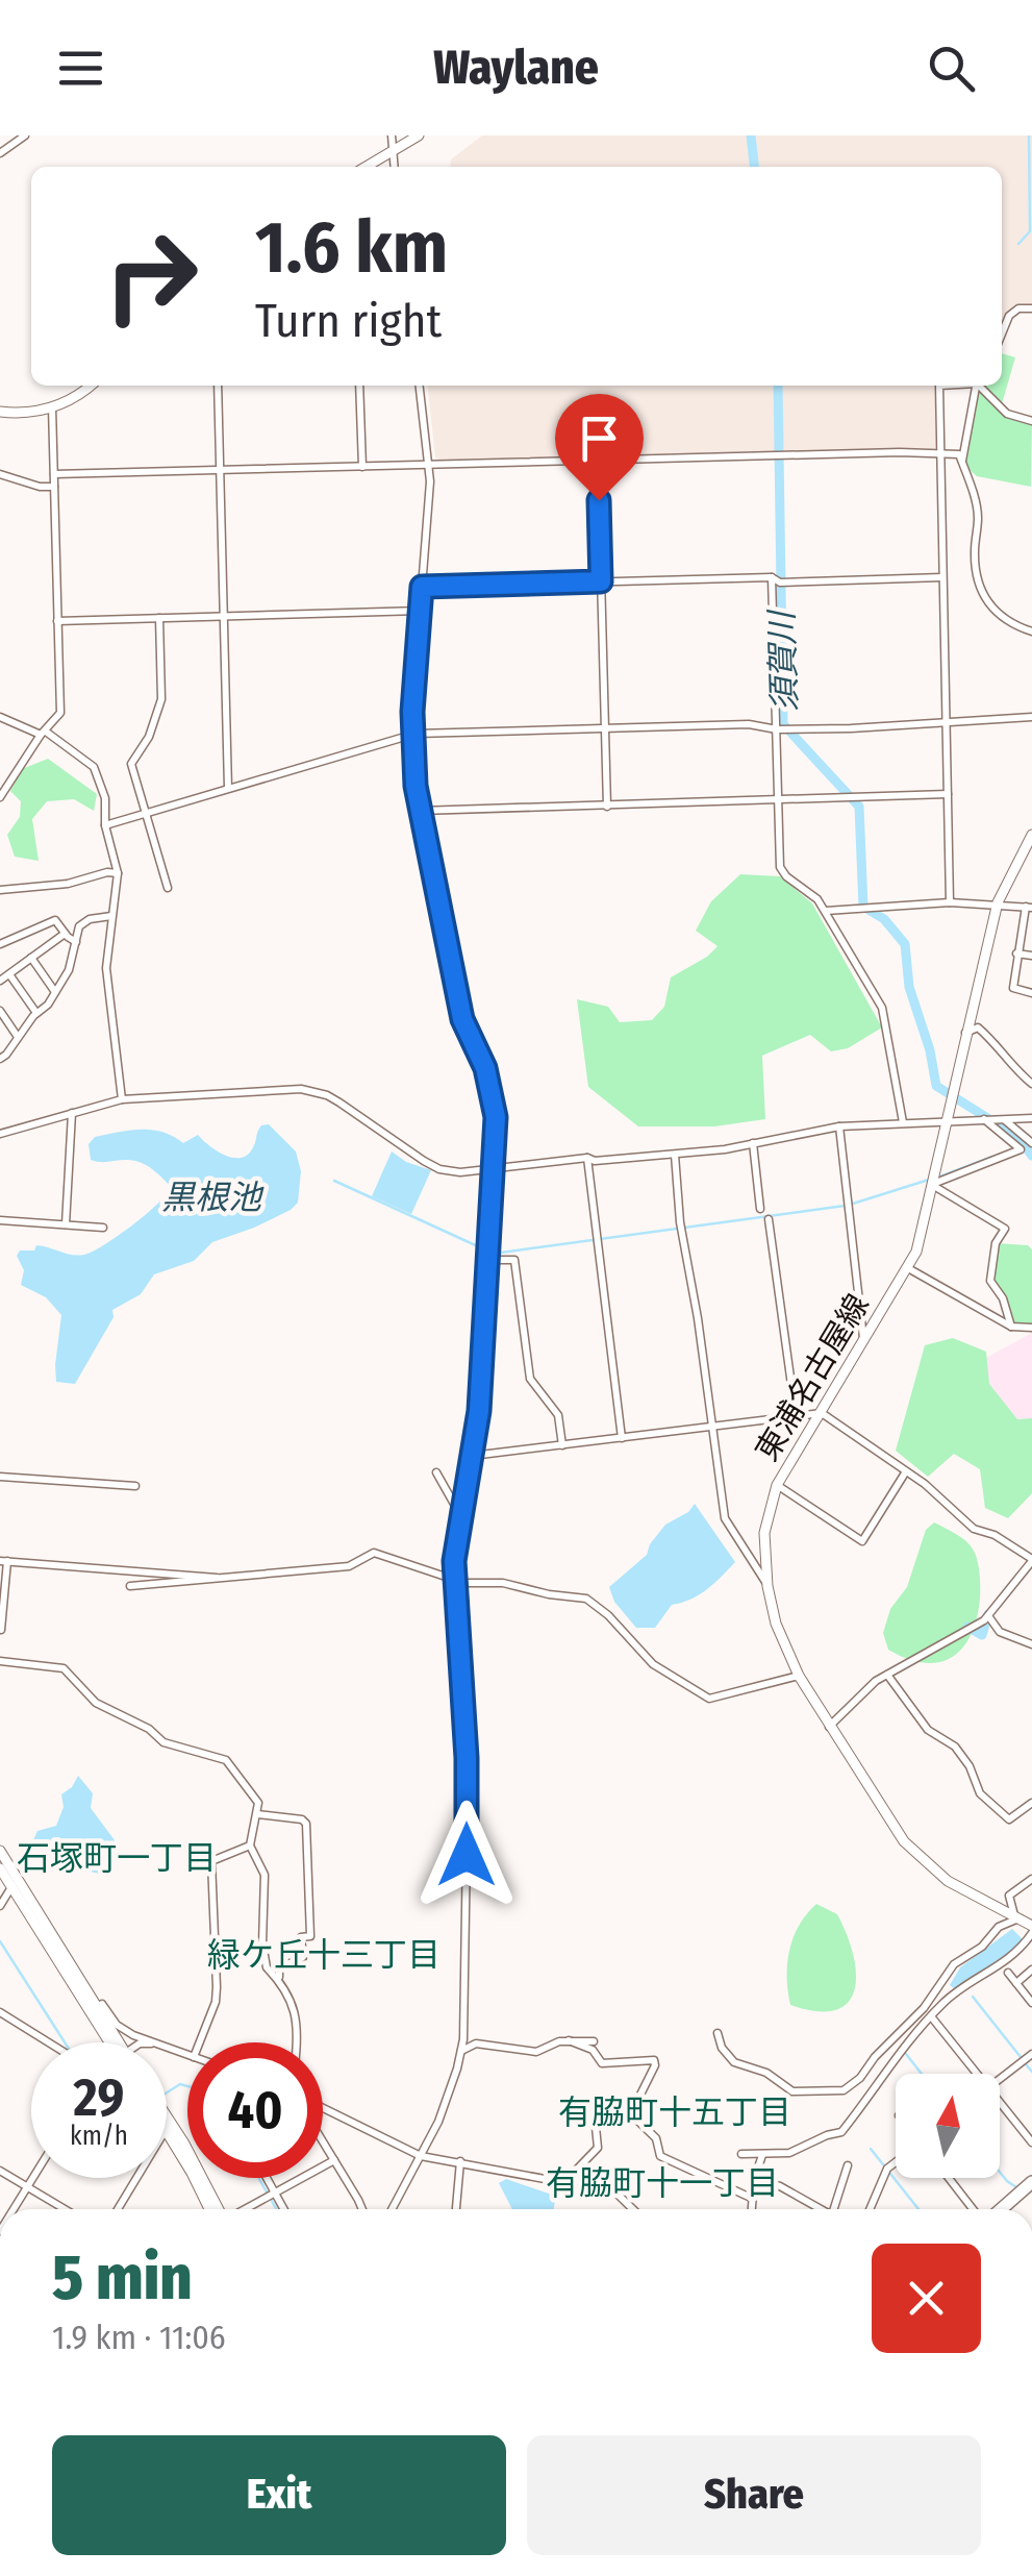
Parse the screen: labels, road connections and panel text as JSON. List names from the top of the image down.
{
  "streets": {
    "main road": ["東浦名古屋線"]
  },
  "districts": [
    "石塚町一丁目",
    "緑ケ丘十三丁目",
    "有脇町十五丁目",
    "有脇町十一丁目"
  ],
  "water": ["須賀川", "黒根池"],
  "north": "top",
  "page": {
    "header": "Waylane",
    "turn": ["1.6 km", "Turn right"],
    "speed": "29 km/h",
    "limit": "40",
    "heading": ["5 min", "1.9 km · 11:06"],
    "buttons": ["Exit", "Share"]
  }
}
